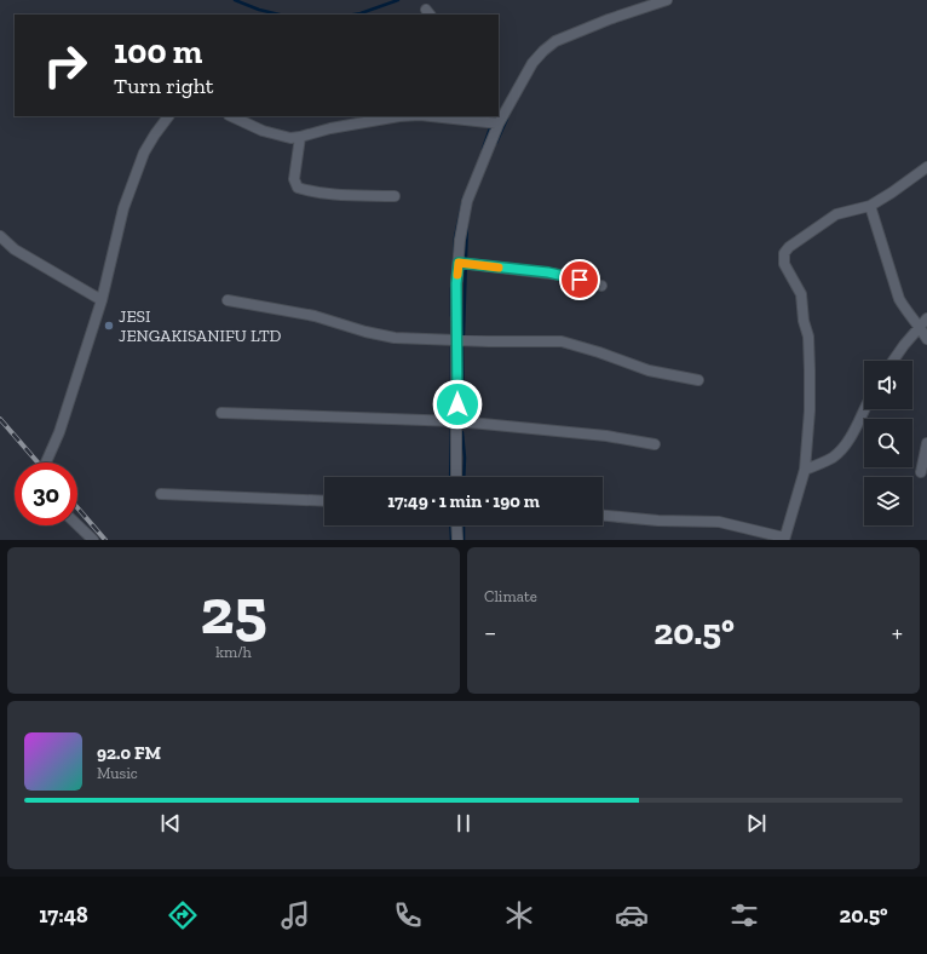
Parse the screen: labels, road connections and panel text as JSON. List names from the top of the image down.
{
  "places": ["JESI JENGAKISANIFU LTD"],
  "page": {
    "turn": ["100 m", "Turn right"],
    "limit": "30",
    "trip": "17:49 · 1 min · 190 m",
    "tile": [
      ["25", "km/h"],
      "Climate"
    ],
    "heat": ["−", "20.5°", "+"],
    "song": ["92.0 FM", "Music"],
    "tabs": ["17:48", "20.5°"]
  }
}
